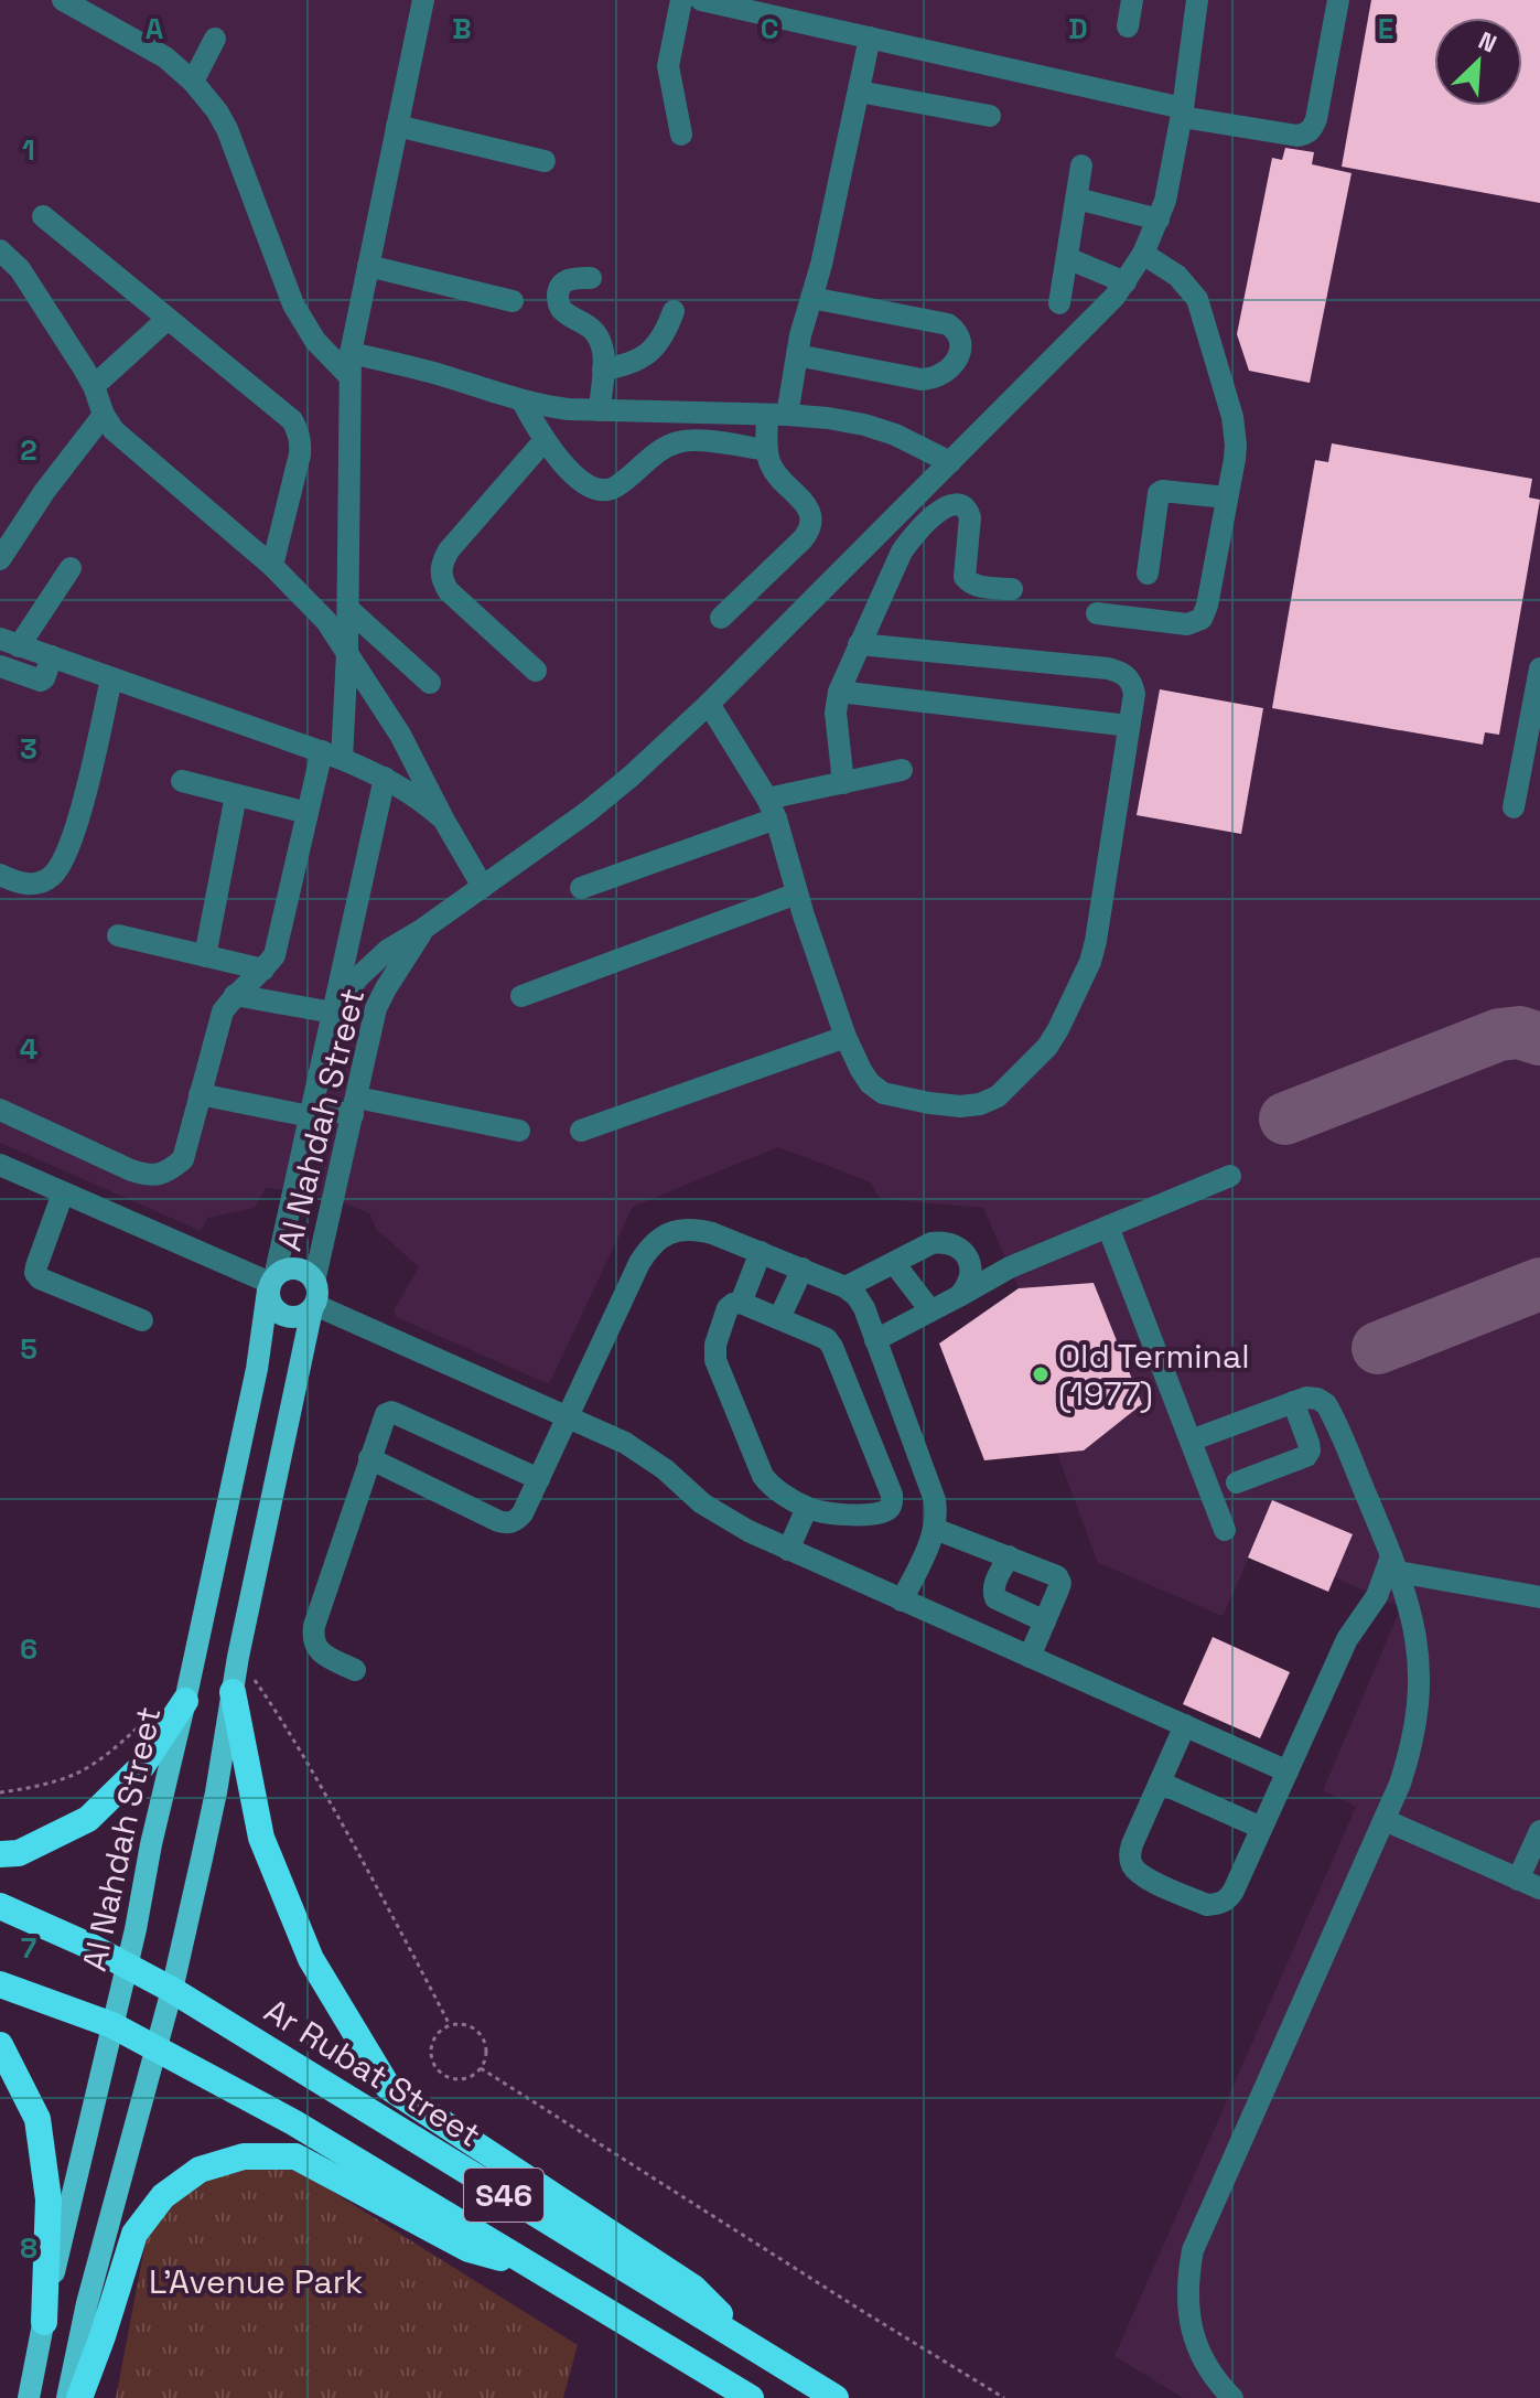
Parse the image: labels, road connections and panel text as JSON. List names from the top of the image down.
{
  "streets": {
    "highway": ["Ar Rubat Street", "S46"],
    "main road": ["Al Nahdah Street"]
  },
  "crossings": [
    ["Al Nahdah Street", "Ar Rubat Street"],
    ["Al Nahdah Street", "S46"]
  ],
  "parks": ["L'Avenue Park"],
  "places": ["Old Terminal (1977)"],
  "north": "top right",
  "grid": {
    "columns": [
      "A",
      "B",
      "C",
      "D",
      "E"
    ],
    "rows": [
      "1",
      "2",
      "3",
      "4",
      "5",
      "6",
      "7",
      "8"
    ]
  }
}
